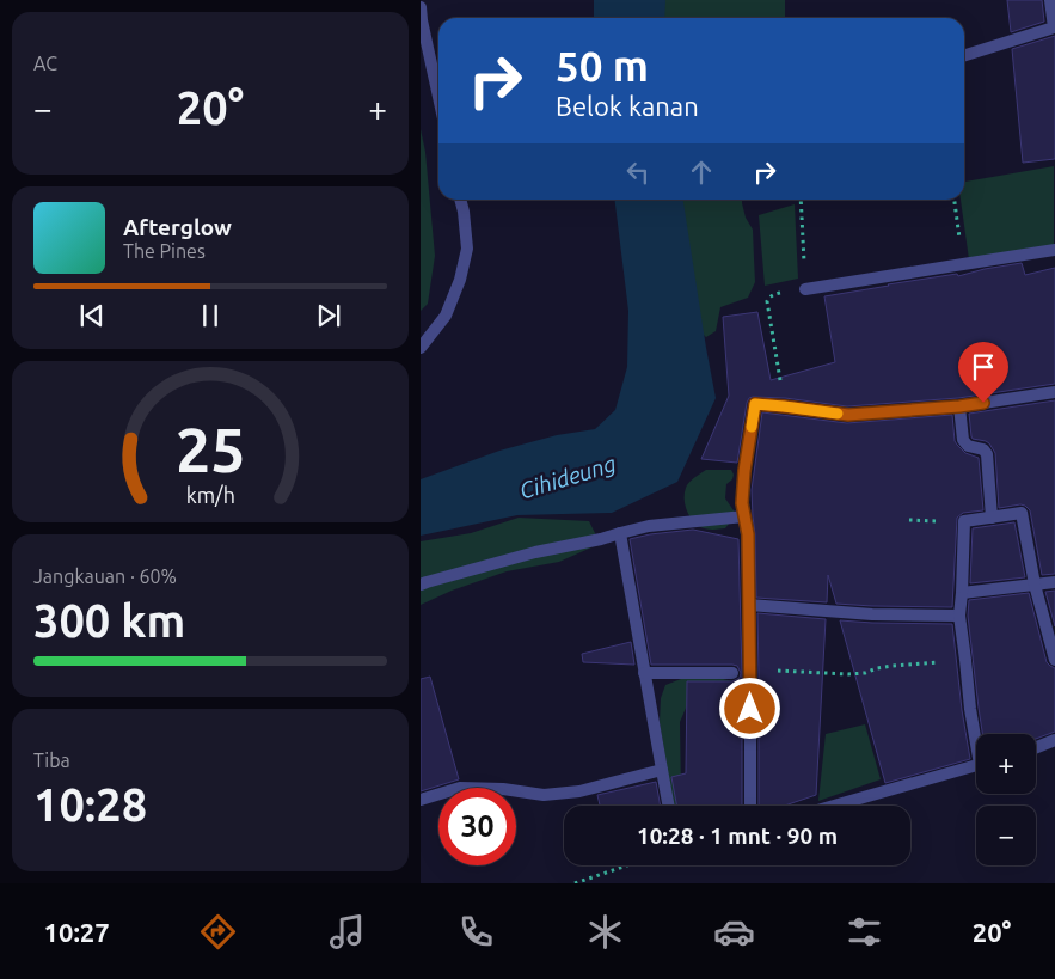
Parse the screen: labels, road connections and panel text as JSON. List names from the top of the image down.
{
  "water": ["Cihideung"],
  "page": {
    "tile": [
      "AC",
      ["Jangkauan · 60%", "300 km"],
      ["Tiba", "10:28"]
    ],
    "turn": ["50 m", "Belok kanan"],
    "heat": ["−", "20°", "+"],
    "song": ["Afterglow", "The Pines"],
    "map_buttons": ["+", "−"],
    "limit": "30",
    "trip": "10:28 · 1 mnt · 90 m",
    "tabs": ["10:27", "20°"],
    "gauge": ["25", "km/h"]
  }
}
